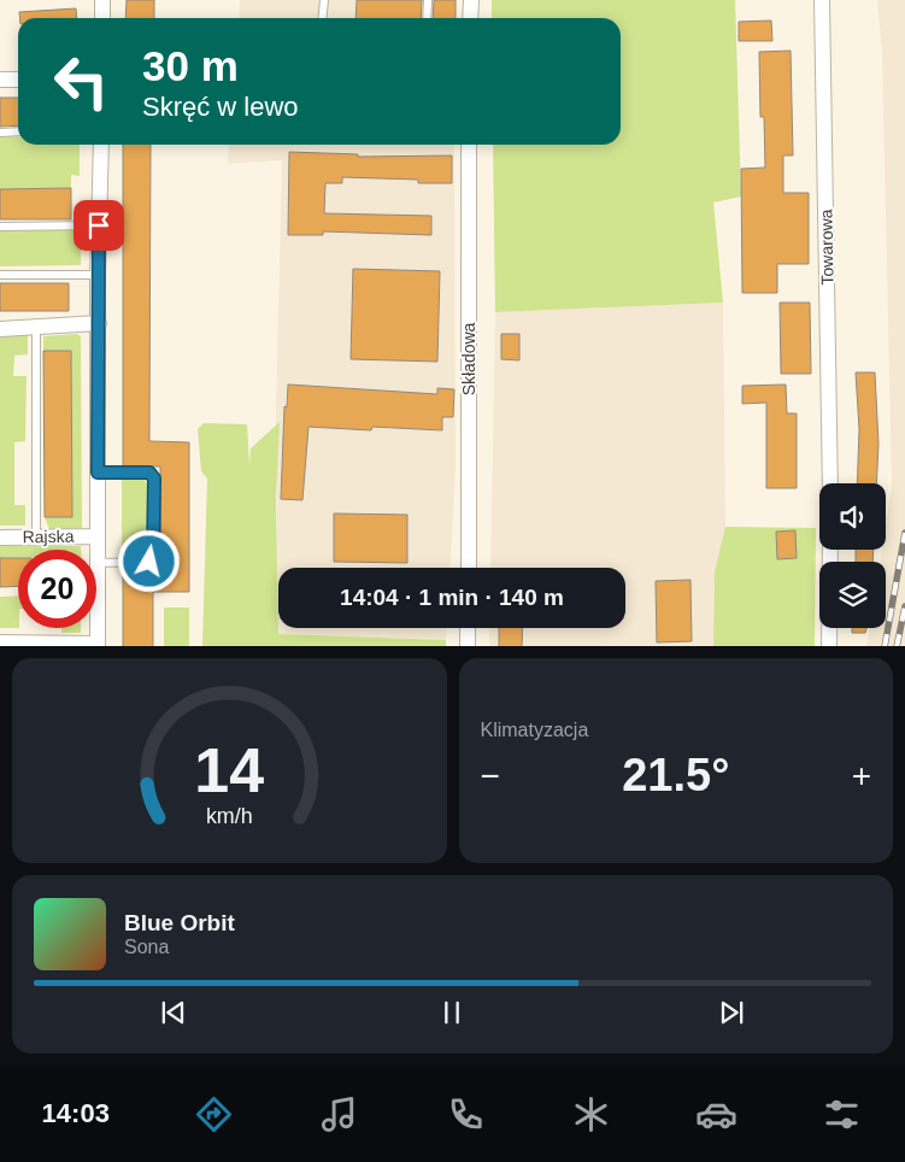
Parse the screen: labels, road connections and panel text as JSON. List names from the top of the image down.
{
  "streets": {
    "street": ["Towarowa", "Składowa", "Rajska"]
  },
  "page": {
    "turn": ["30 m", "Skręć w lewo"],
    "limit": "20",
    "trip": "14:04 · 1 min · 140 m",
    "tile": "Klimatyzacja",
    "heat": ["−", "21.5°", "+"],
    "song": ["Blue Orbit", "Sona"],
    "tabs": "14:03",
    "gauge": ["14", "km/h"]
  }
}
